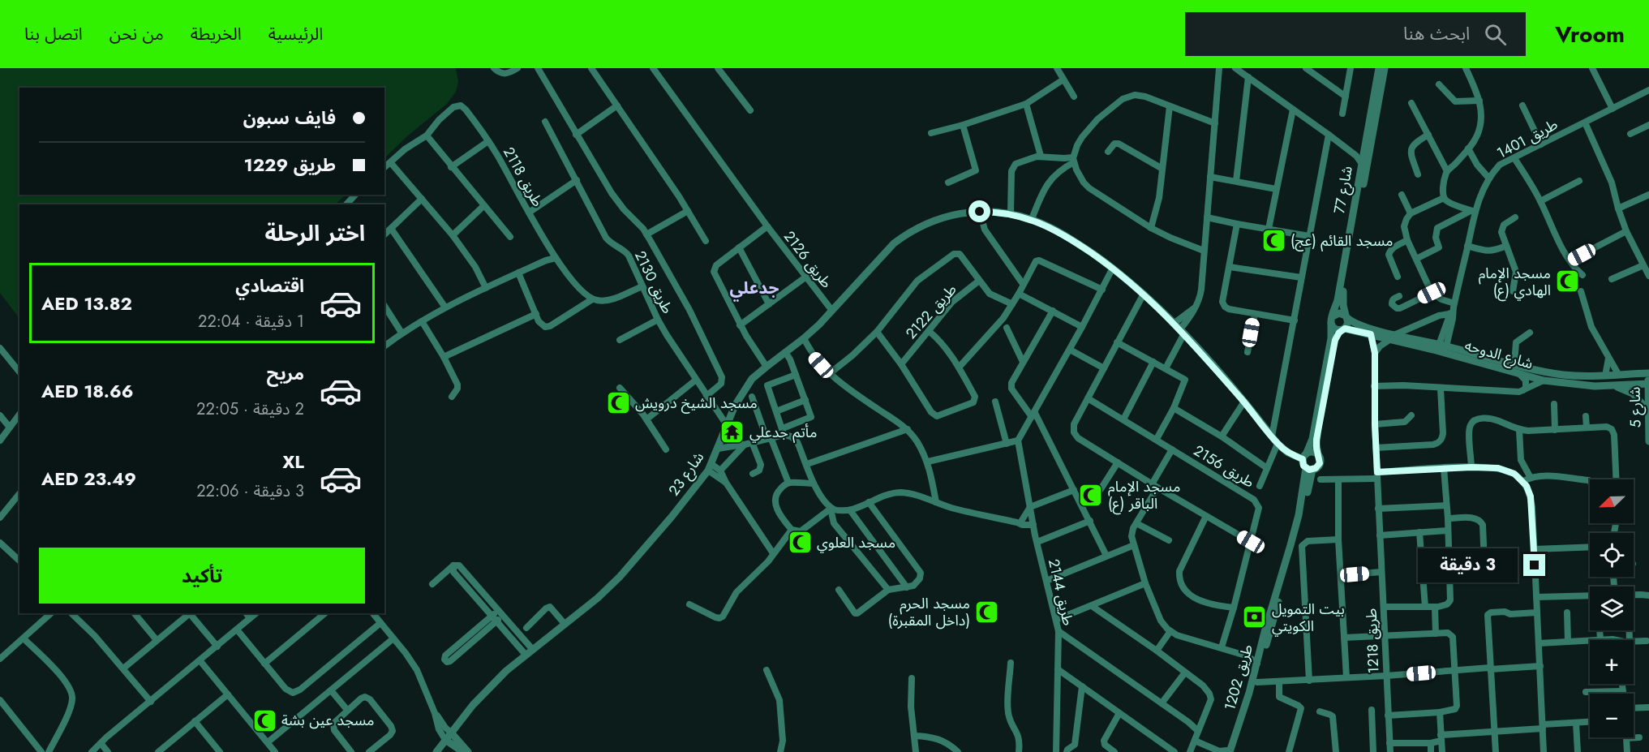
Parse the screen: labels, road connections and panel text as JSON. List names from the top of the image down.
{
  "streets": {
    "street": [
      "طريق 1401",
      "طريق 2118",
      "شارع 77",
      "طريق 2126",
      "طريق 2130",
      "طريق 2122",
      "شارع الدوحه",
      "شارع 5",
      "طريق 2156",
      "شارع 23",
      "طريق 2144",
      "طريق 1218",
      "طريق 1202"
    ]
  },
  "crossings": [
    ["طريق 1401", "شارع الدوحه"],
    ["شارع 77", "شارع الدوحه"],
    ["شارع 77", "شارع 23"],
    ["شارع 77", "طريق 1202"],
    ["طريق 2126", "شارع 23"],
    ["طريق 2130", "شارع 23"],
    ["شارع الدوحه", "شارع 5"],
    ["شارع الدوحه", "طريق 1218"],
    ["شارع 23", "طريق 1202"]
  ],
  "districts": ["جدعلي"],
  "places": {
    "mosque": [
      "مسجد القائم (عج)",
      "مسجد الإمام الهادي (ع)",
      "مسجد الشيخ درويش",
      "مسجد الإمام الباقر (ع)",
      "مسجد العلوي",
      "مسجد الحرم (داخل المقبرة)",
      "مسجد عين بشة"
    ],
    "temple": ["مأتم جدعلي"],
    "bank": ["بيت التمويل الكويتي"]
  },
  "north": "bottom left",
  "page": {
    "header": "Vroom",
    "search": "ابحث هنا",
    "nav": [
      "الرئيسية",
      "الخريطة",
      "من نحن",
      "اتصل بنا"
    ],
    "banner": ["فايف سبون", "طريق 1229"],
    "heading": "اختر الرحلة",
    "list": [
      {
        "name": "اقتصادي",
        "note": "1 دقيقة · 22:04",
        "value": "AED 13.82"
      },
      {
        "name": "مريح",
        "note": "2 دقيقة · 22:05",
        "value": "AED 18.66"
      },
      {
        "name": "XL",
        "note": "3 دقيقة · 22:06",
        "value": "AED 23.49"
      }
    ],
    "map_buttons": ["+", "−"],
    "buttons": "تأكيد",
    "bubble": "3 دقيقة"
  }
}
